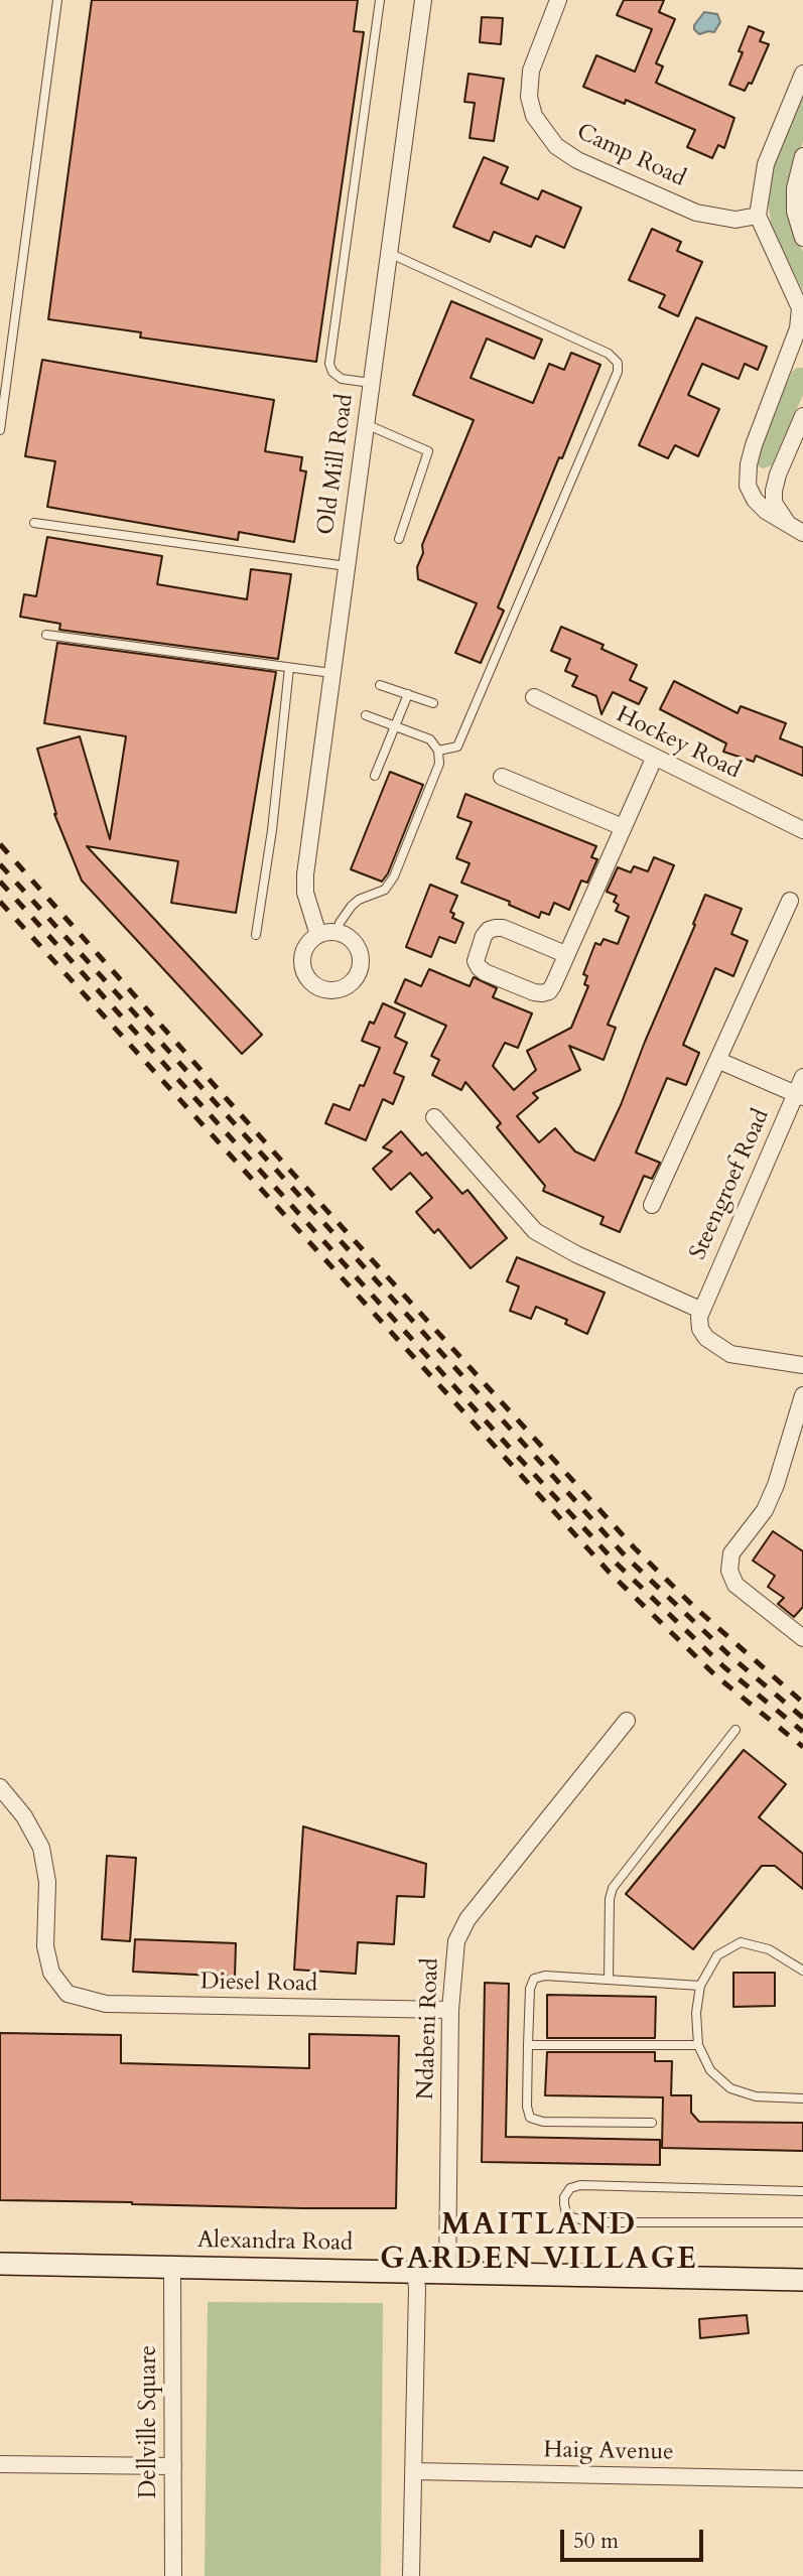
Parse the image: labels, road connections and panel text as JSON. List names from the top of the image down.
{
  "streets": {
    "street": [
      "Camp Road",
      "Old Mill Road",
      "Hockey Road",
      "Steengroef Road",
      "Diesel Road",
      "Ndabeni Road",
      "Alexandra Road",
      "Dellville Square",
      "Haig Avenue"
    ]
  },
  "crossings": [
    ["Diesel Road", "Ndabeni Road"],
    ["Ndabeni Road", "Alexandra Road"],
    ["Alexandra Road", "Dellville Square"]
  ],
  "districts": ["MAITLAND GARDEN VILLAGE"],
  "scale_bar": "50 m"
}
